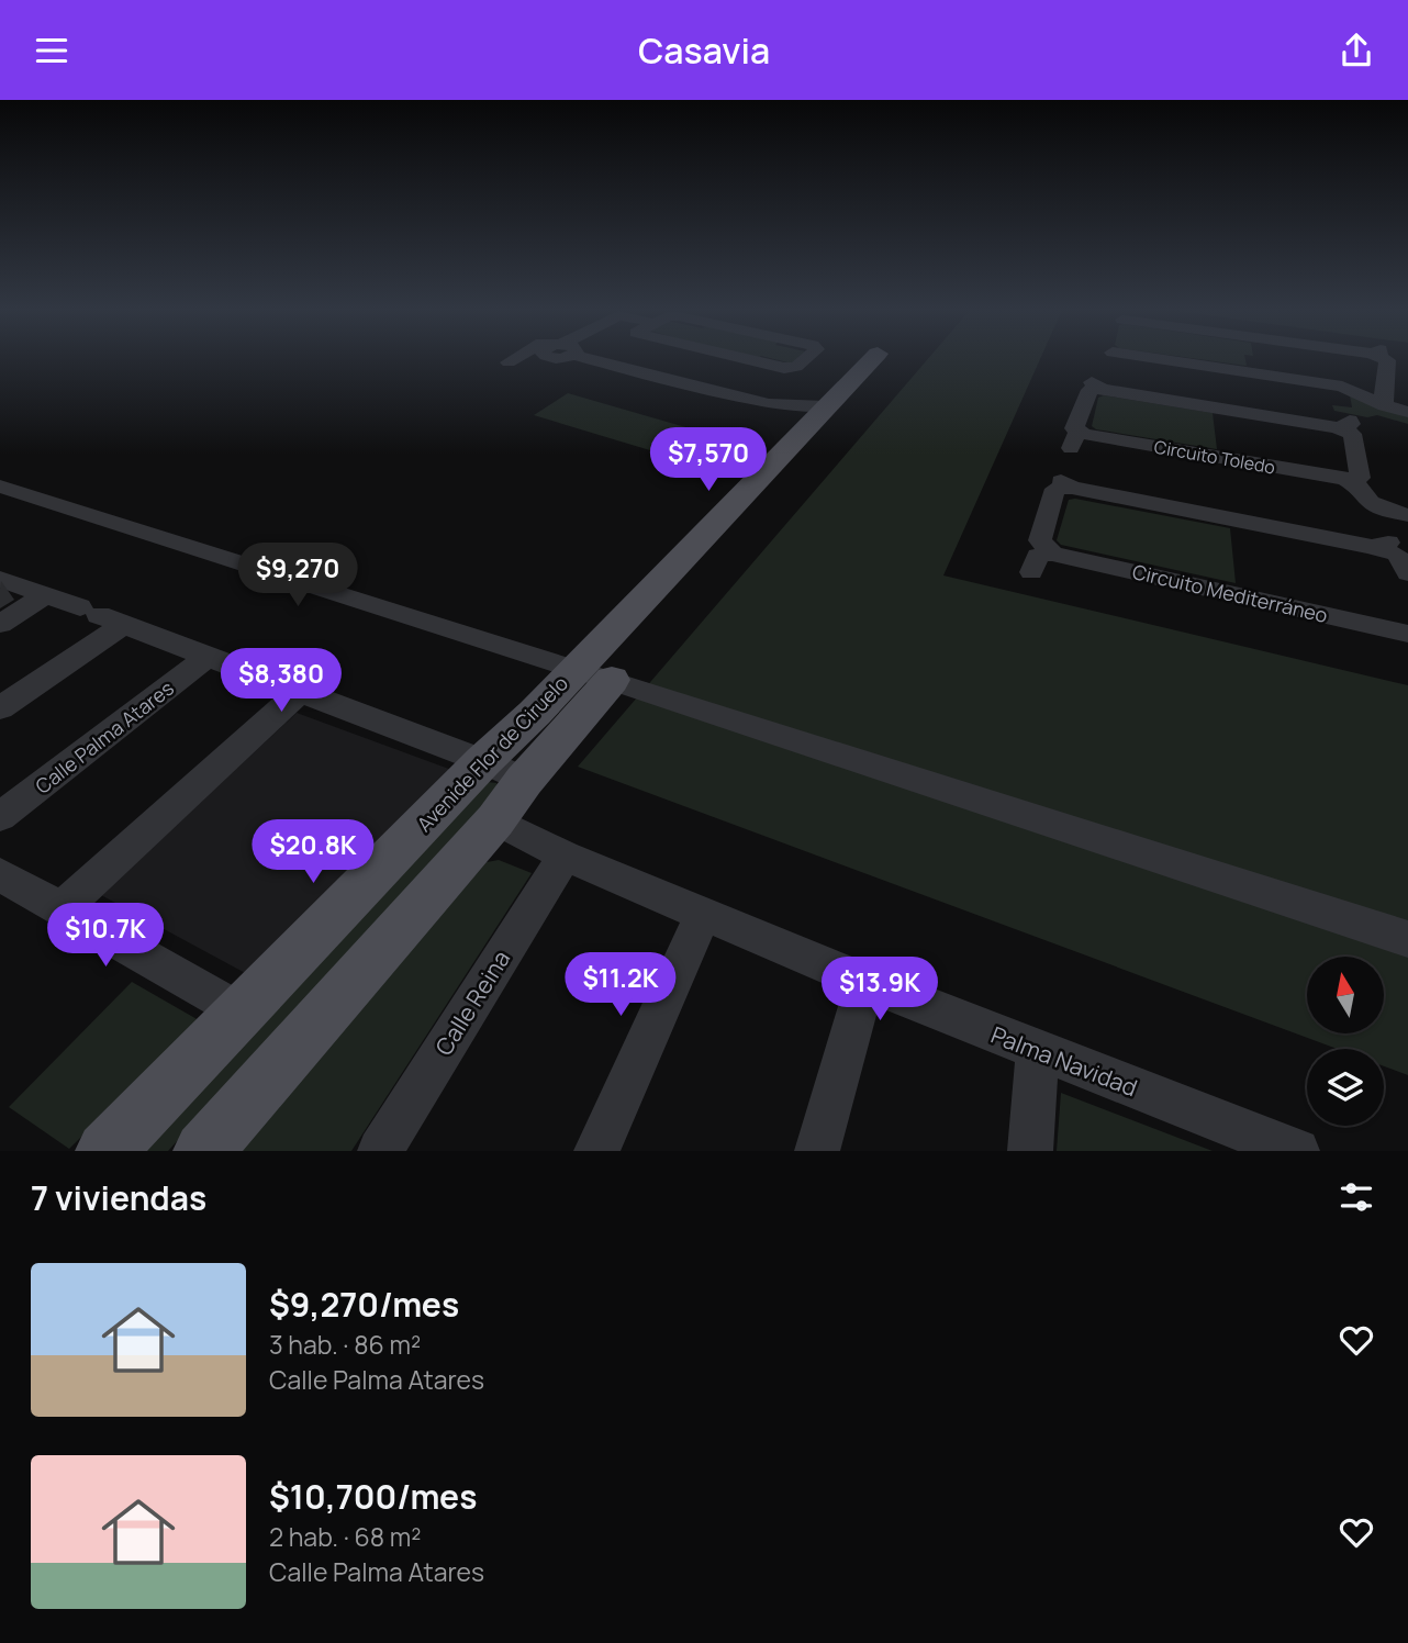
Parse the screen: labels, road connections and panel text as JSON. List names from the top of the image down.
{
  "streets": {
    "main road": ["Avenide Flor de Ciruelo"],
    "street": [
      "Circuito Toledo",
      "Circuito Mediterráneo",
      "Calle Palma Atares",
      "Calle Reina",
      "Palma Navidad"
    ]
  },
  "crossings": [
    ["Avenide Flor de Ciruelo", "Palma Navidad"],
    ["Calle Reina", "Palma Navidad"]
  ],
  "north": "top",
  "page": {
    "header": "Casavia",
    "price": [
      "$7,570",
      "$9,270",
      "$8,380",
      "$20.8K",
      "$10.7K",
      "$11.2K",
      "$13.9K"
    ],
    "heading": "7 viviendas",
    "list": [
      {
        "name": "$9,270/mes",
        "note": "3 hab. · 86 m² · Calle Palma Atares"
      },
      {
        "name": "$10,700/mes",
        "note": "2 hab. · 68 m² · Calle Palma Atares"
      }
    ]
  }
}
